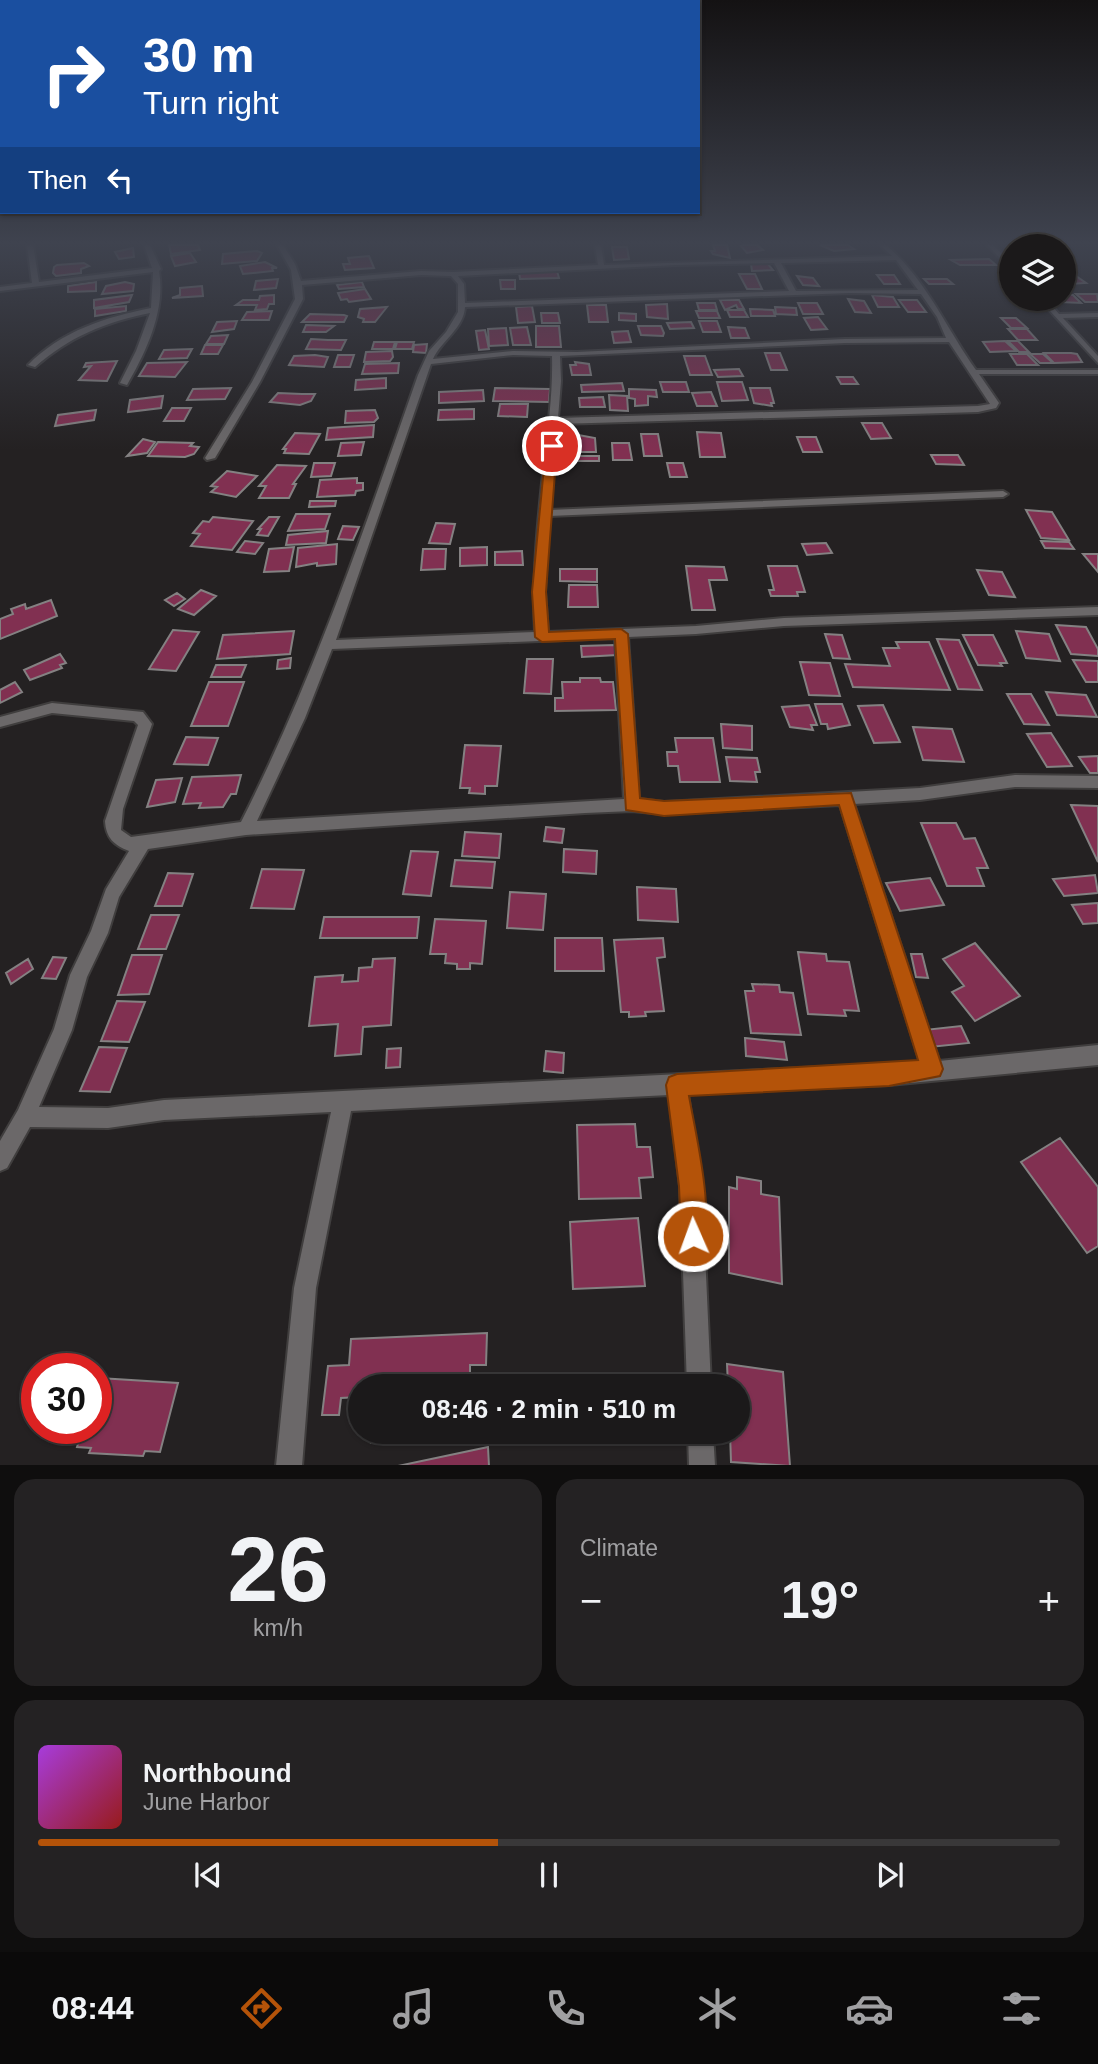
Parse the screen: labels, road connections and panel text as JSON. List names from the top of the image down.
{
  "page": {
    "turn": ["30 m", "Turn right"],
    "then": "Then",
    "limit": "30",
    "trip": "08:46 · 2 min · 510 m",
    "tile": [
      ["26", "km/h"],
      "Climate"
    ],
    "heat": ["−", "19°", "+"],
    "song": ["Northbound", "June Harbor"],
    "tabs": "08:44"
  }
}
